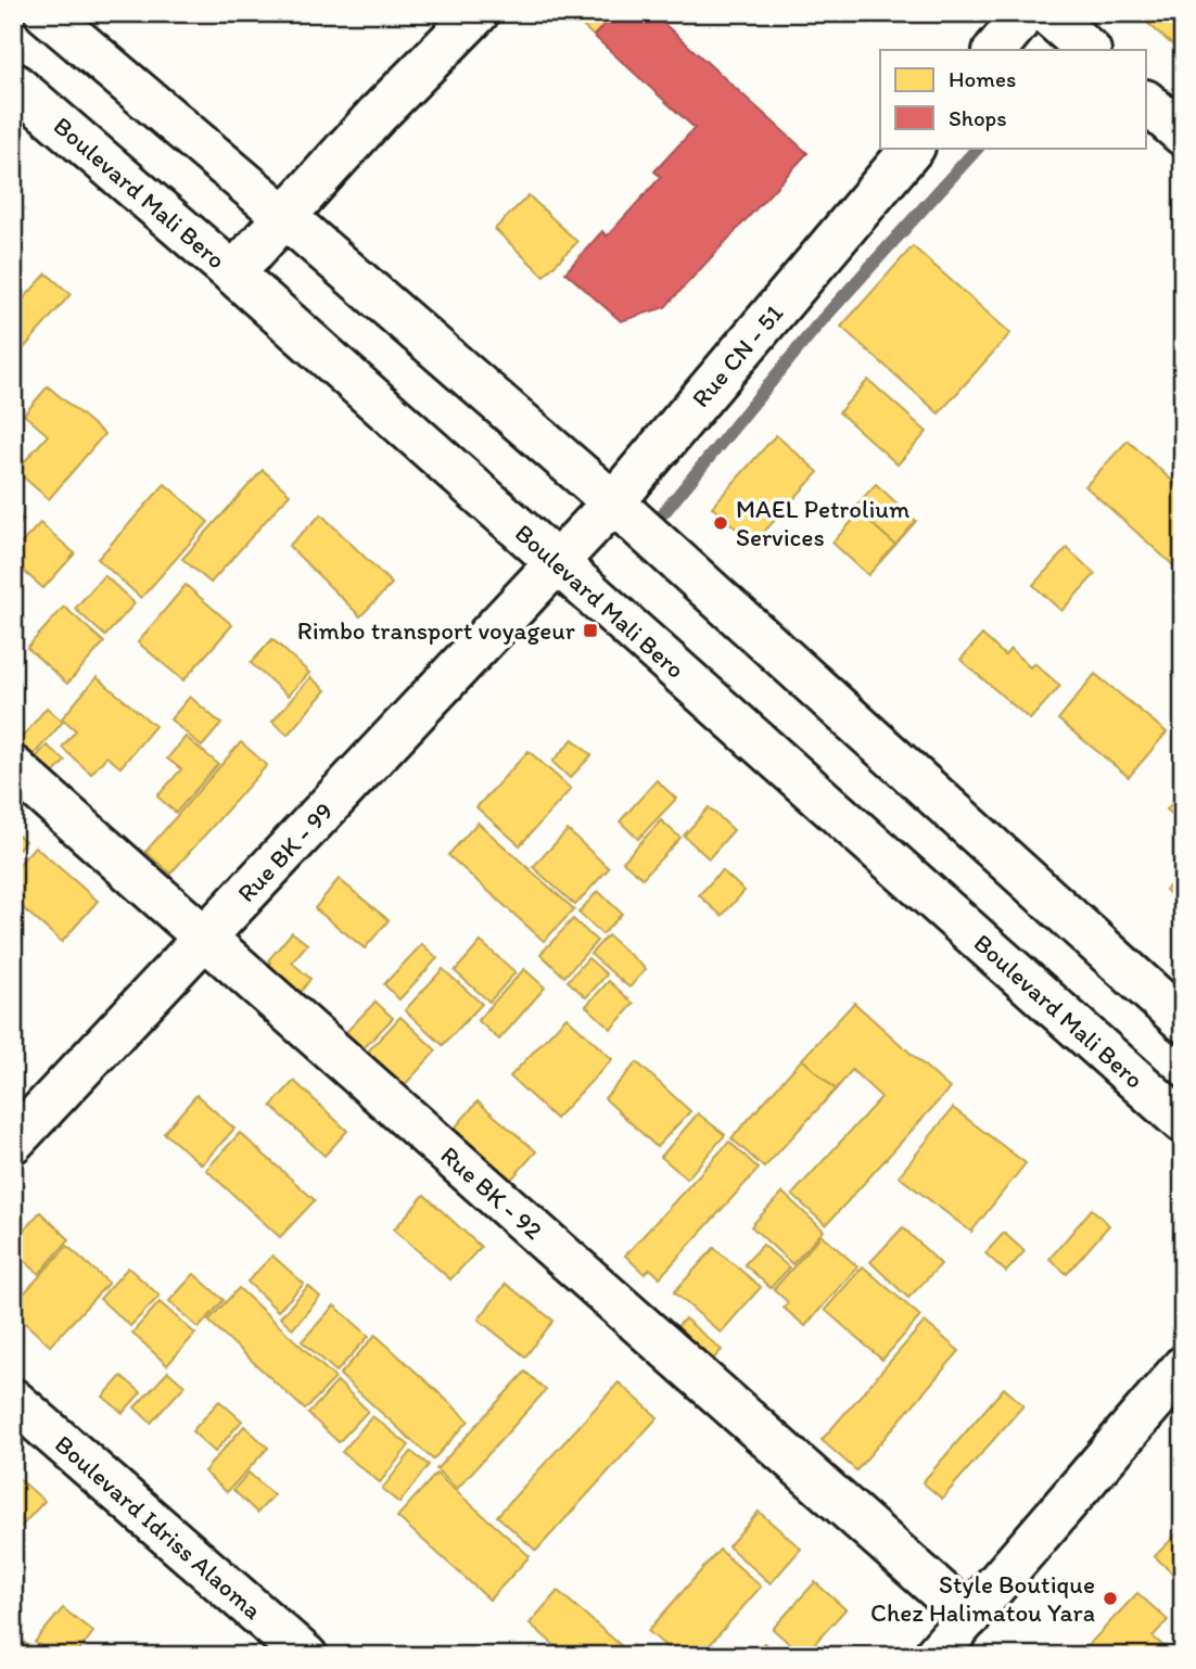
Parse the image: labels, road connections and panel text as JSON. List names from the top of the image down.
{
  "streets": {
    "street": [
      "Boulevard Mali Bero",
      "Rue CN - 51",
      "Rue BK - 99",
      "Rue BK - 92",
      "Boulevard Idriss Alaoma"
    ]
  },
  "crossings": [
    ["Boulevard Mali Bero", "Rue CN - 51"],
    ["Boulevard Mali Bero", "Rue BK - 99"],
    ["Rue CN - 51", "Rue BK - 99"],
    ["Rue BK - 99", "Rue BK - 92"]
  ],
  "places": {
    "other": ["MAEL Petrolium Services", "Style Boutique Chez Halimatou Yara"],
    "transit": ["Rimbo transport voyageur"]
  },
  "legend": ["Homes", "Shops"]
}
